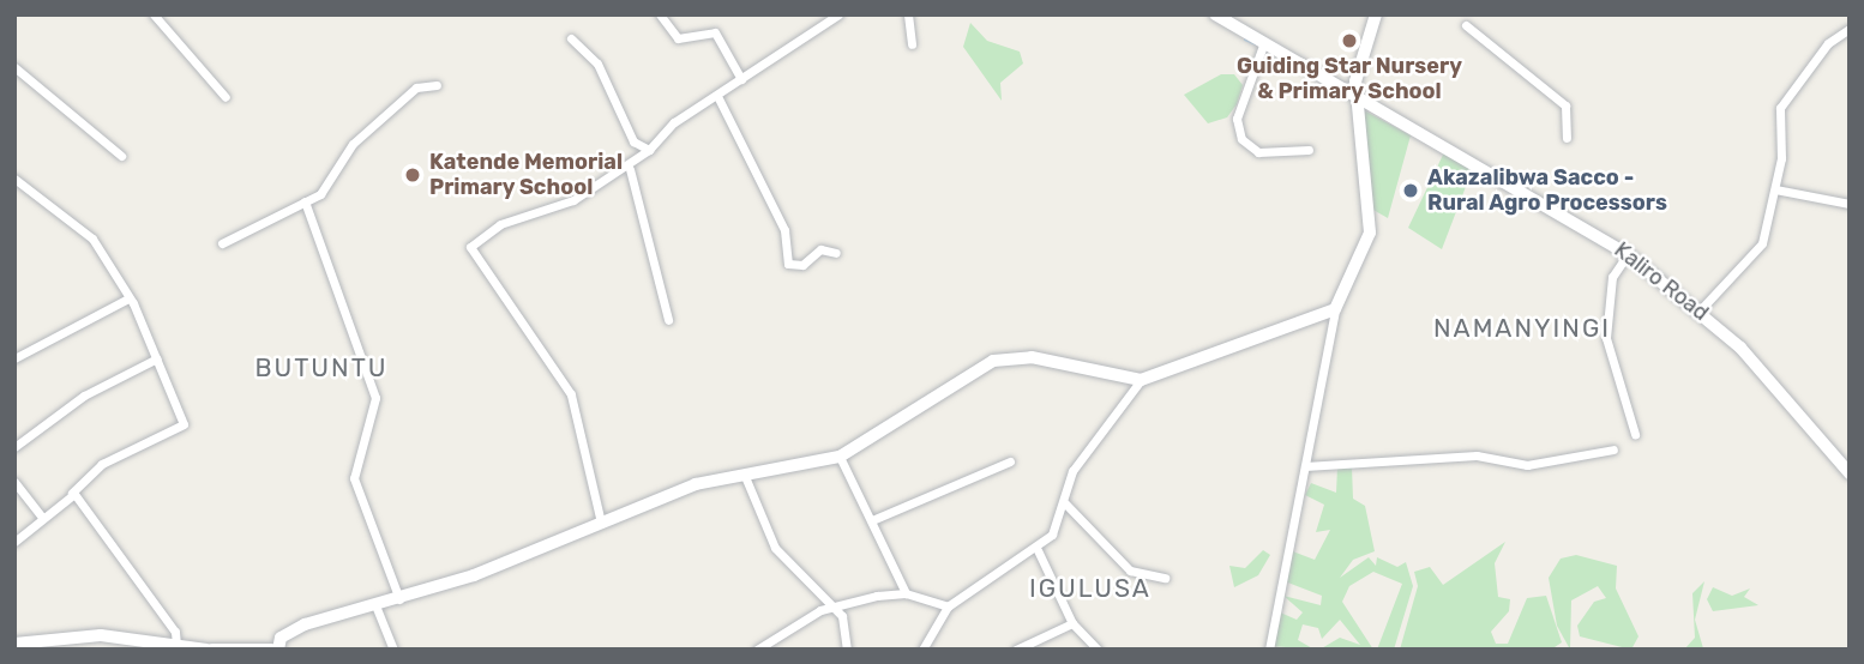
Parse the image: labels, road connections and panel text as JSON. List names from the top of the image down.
{
  "streets": {
    "street": ["Kaliro Road"]
  },
  "districts": ["NAMANYINGI", "BUTUNTU", "IGULUSA"],
  "places": ["Guiding Star Nursery & Primary School", "Katende Memorial Primary School", "Akazalibwa Sacco - Rural Agro Processors"]
}
